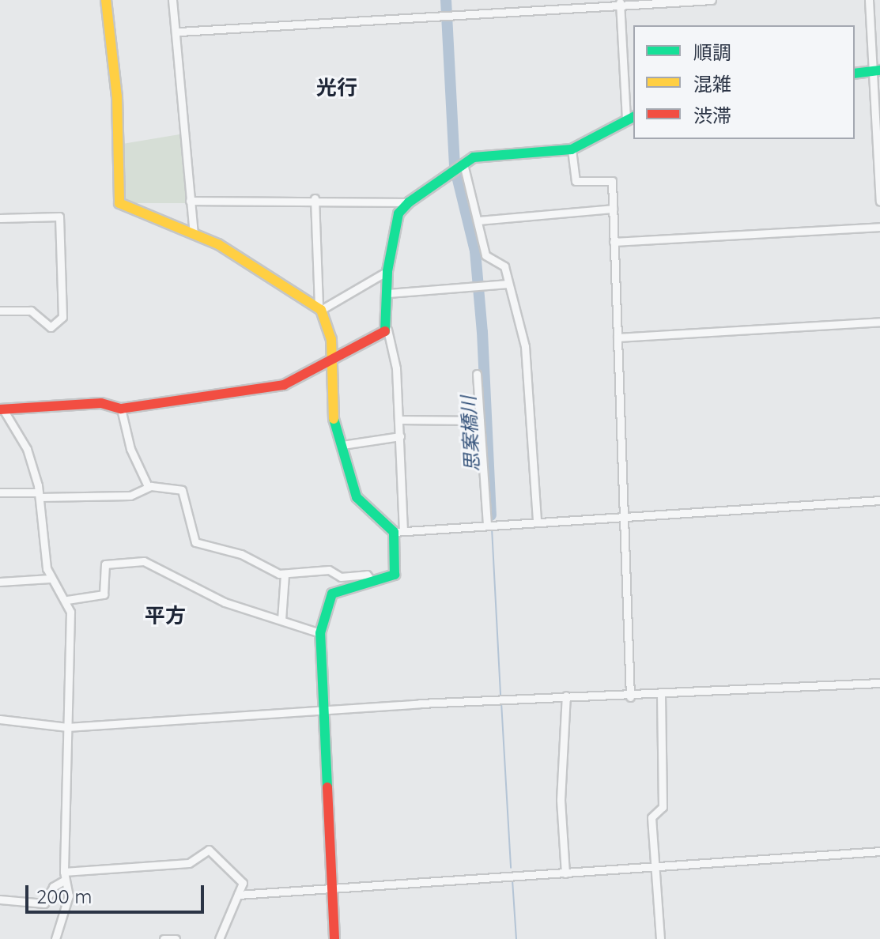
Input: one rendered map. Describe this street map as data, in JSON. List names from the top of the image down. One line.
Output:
{"districts":["光行","平方"],"water":["思案橋川"],"legend":["順調","混雑","渋滞"],"scale_bar":"200 m"}
